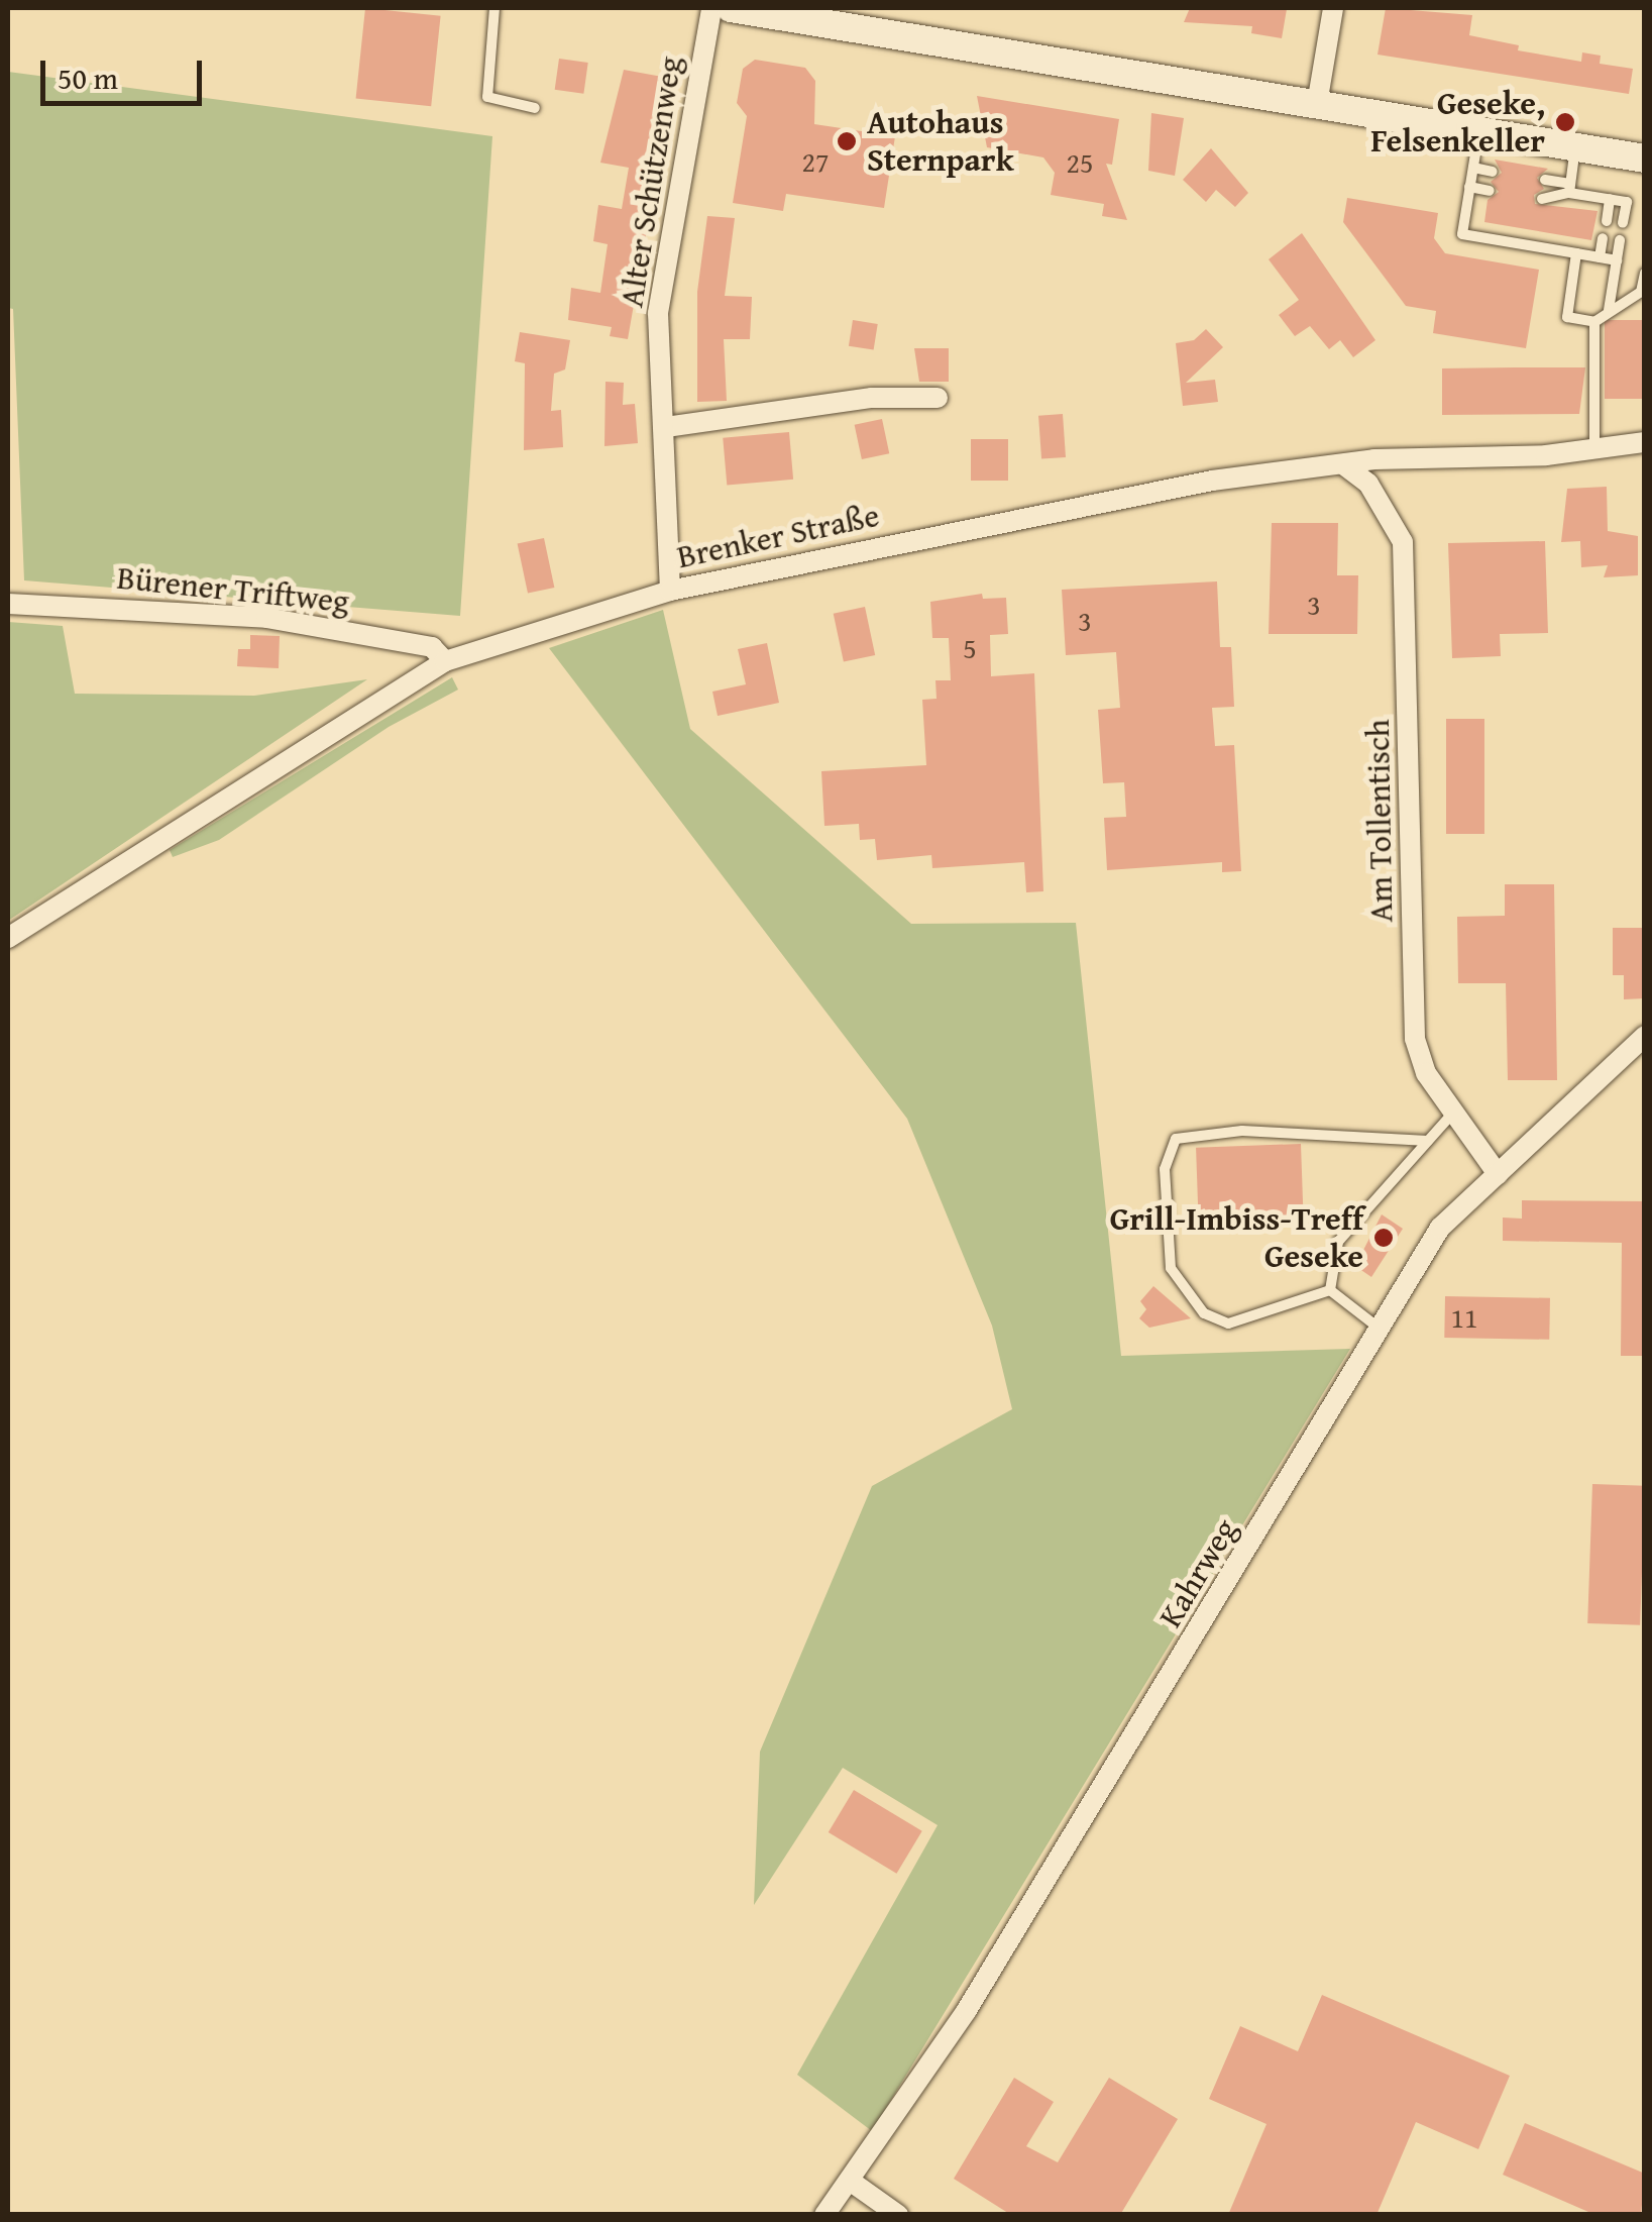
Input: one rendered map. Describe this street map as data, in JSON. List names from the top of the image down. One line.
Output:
{"streets":{"street":["Alter Schützenweg","Brenker Straße","Bürener Triftweg","Am Tollentisch","Kahrweg"]},"crossings":[["Alter Schützenweg","Brenker Straße"],["Brenker Straße","Bürener Triftweg"],["Brenker Straße","Am Tollentisch"],["Am Tollentisch","Kahrweg"]],"places":["Geseke, Felsenkeller","Autohaus Sternpark","Grill-Imbiss-Treff Geseke"],"house_numbers":["27","25","3","3","5","11"],"scale_bar":"50 m"}
